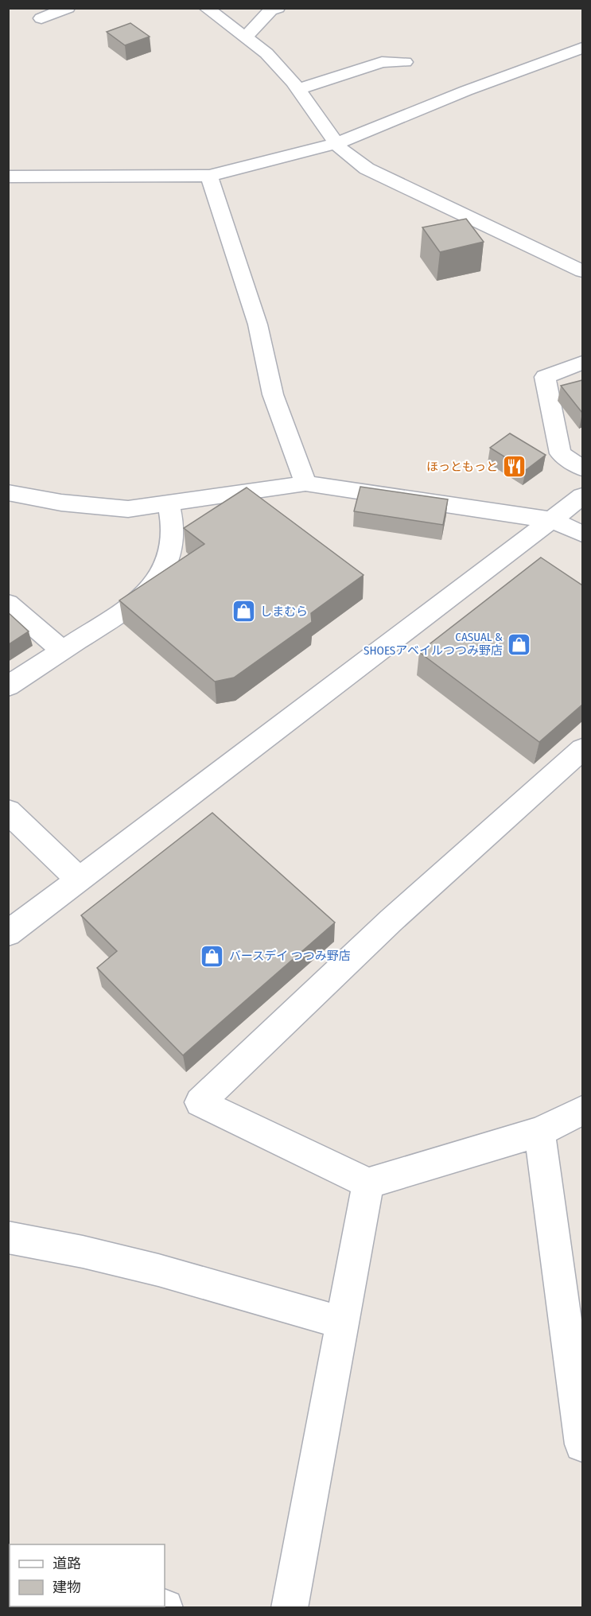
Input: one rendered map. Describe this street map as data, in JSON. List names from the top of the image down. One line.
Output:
{"places":{"restaurant":["ほっともっと"],"shop":["しまむら","CASUAL & SHOESアベイルつつみ野店","バースデイ つつみ野店"]},"legend":["道路","建物"]}
